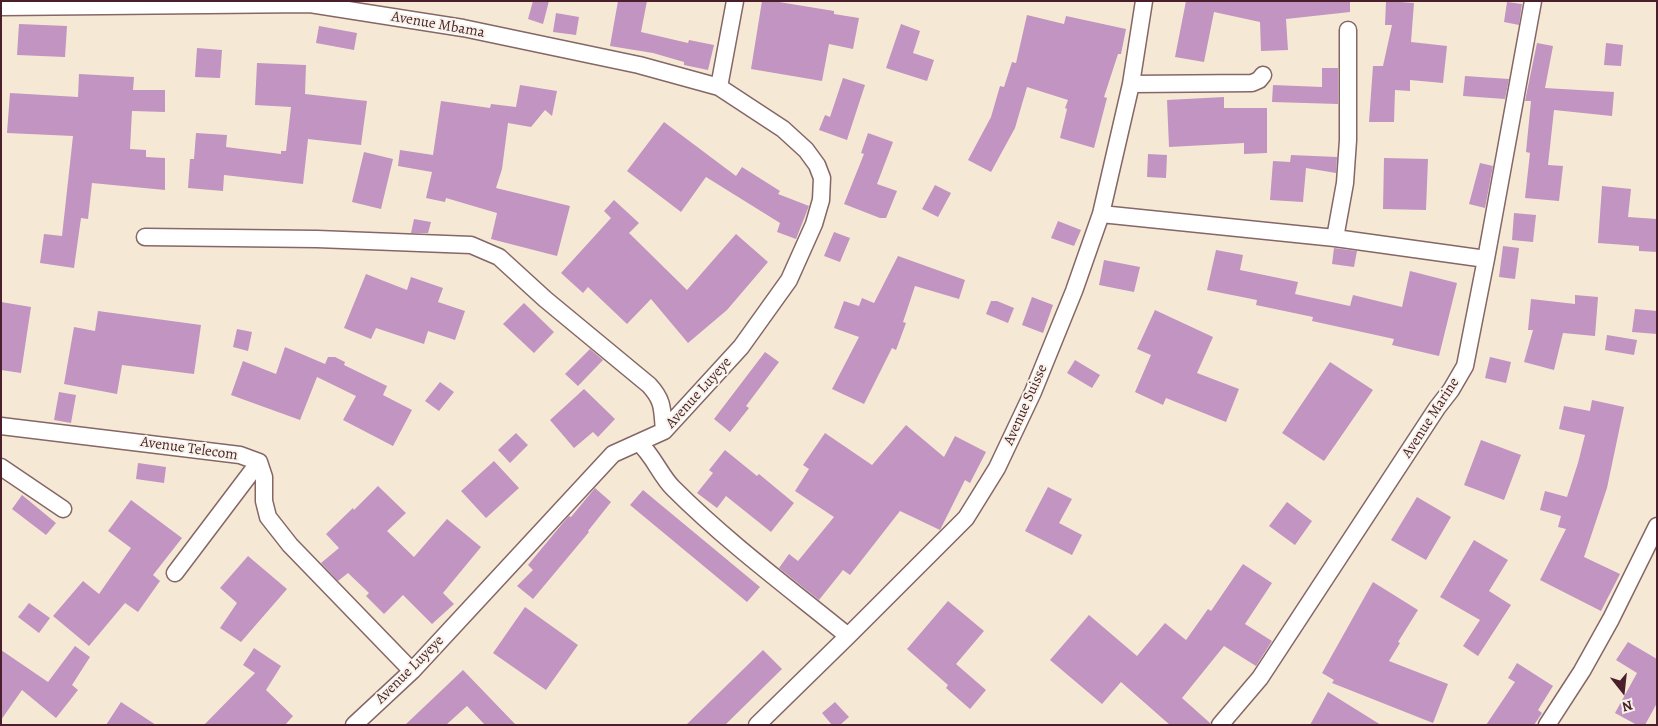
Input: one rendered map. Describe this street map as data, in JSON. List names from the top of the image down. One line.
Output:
{"streets":{"street":["Avenue Mbama","Avenue Luyeye","Avenue Suisse","Avenue Marine","Avenue Telecom"]},"crossings":[["Avenue Mbama","Avenue Luyeye"]],"north":"bottom"}
